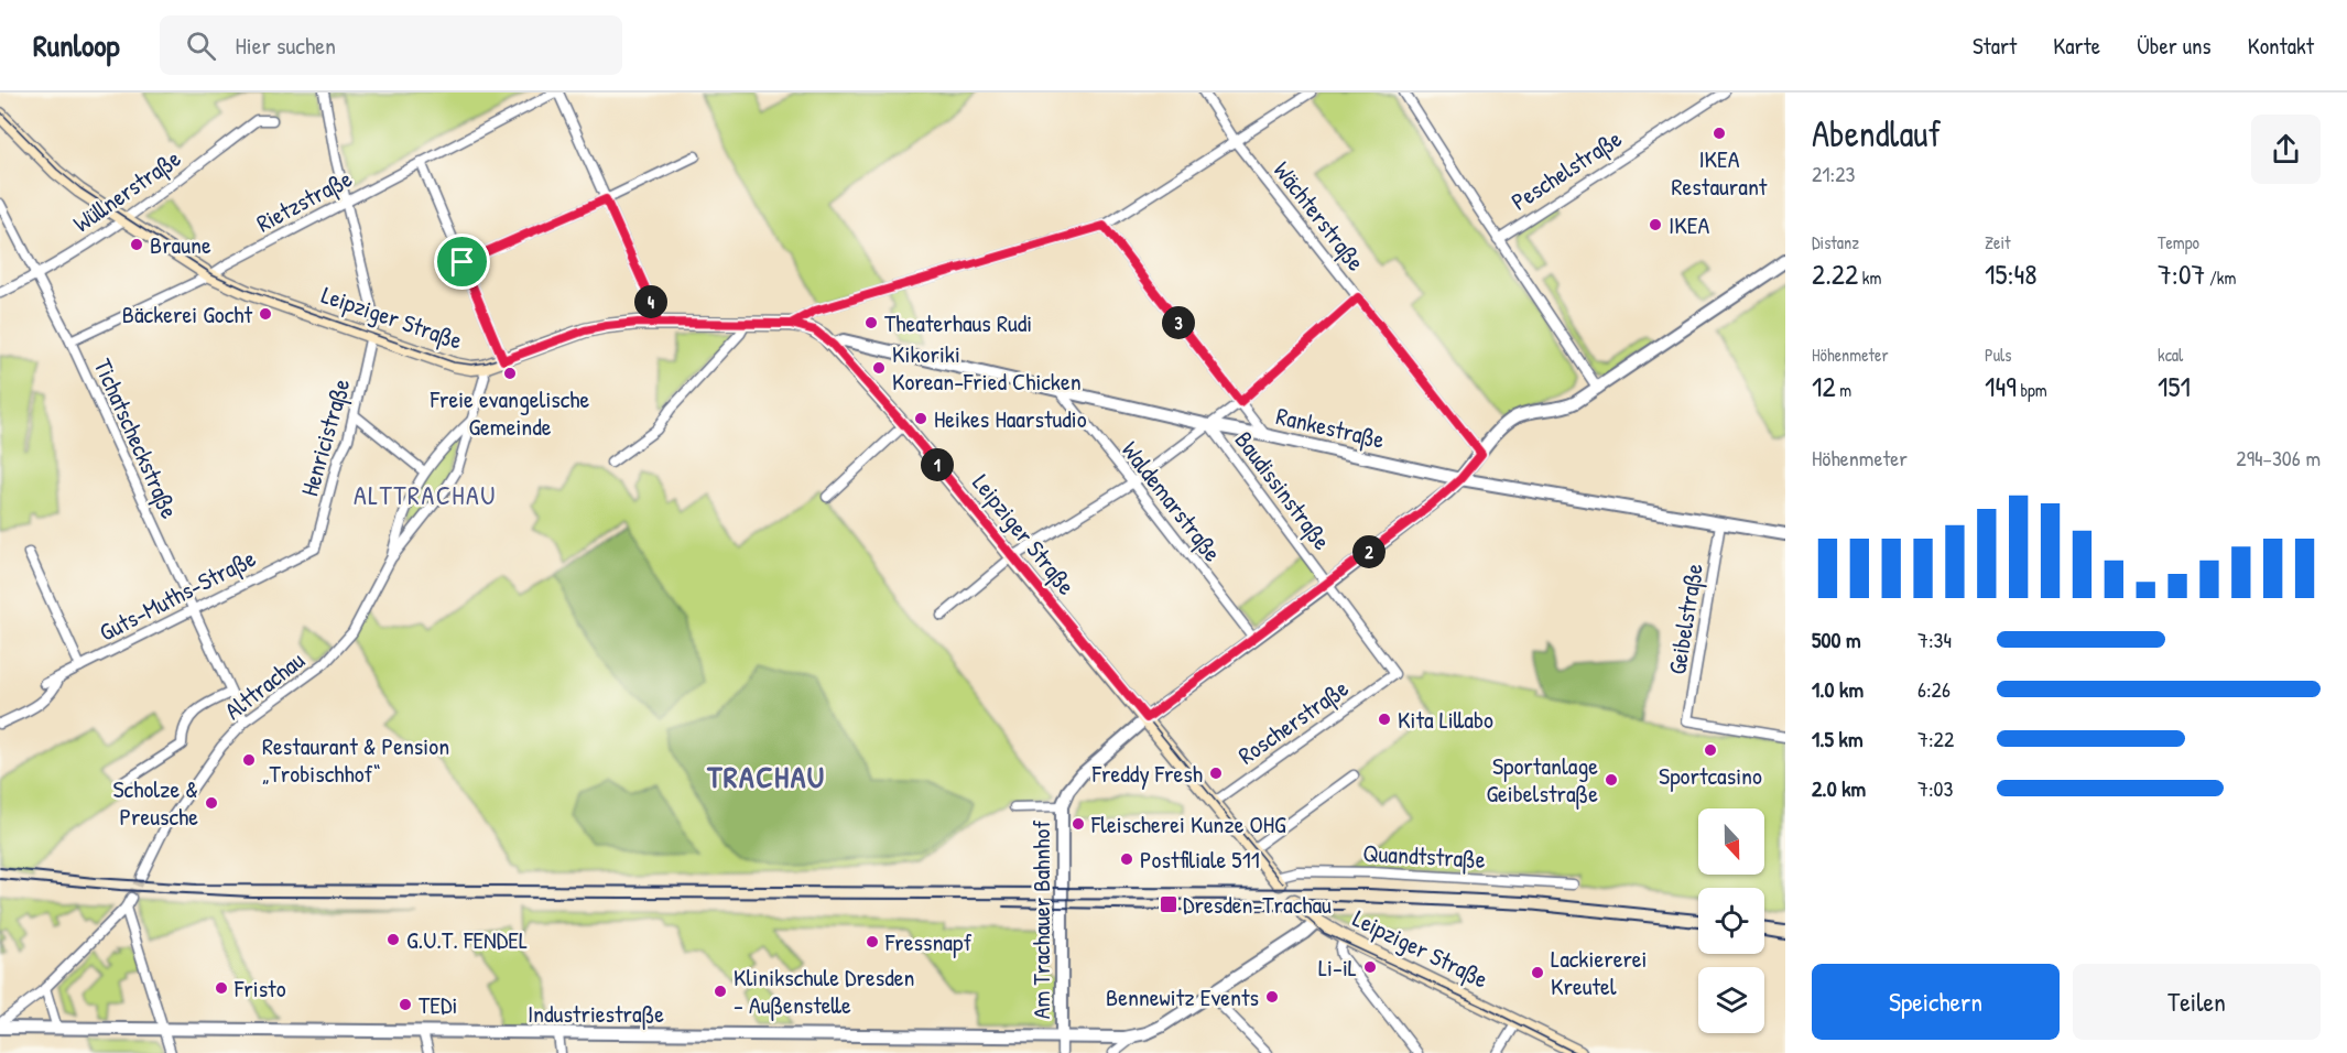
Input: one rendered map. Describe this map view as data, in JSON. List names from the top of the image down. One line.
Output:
{"streets":{"main road":["Leipziger Straße"],"street":["Peschelstraße","Wüllnerstraße","Rietzstraße","Wächterstraße","Rankestraße","Henricistraße","Tichatscheckstraße","Baudissinstraße","Waldemarstraße","Guts-Muths-Straße","Geibelstraße","Alttrachau","Roscherstraße","Quandtstraße","Am Trachauer Bahnhof","Industriestraße"]},"crossings":[["Wüllnerstraße","Leipziger Straße"],["Wüllnerstraße","Tichatscheckstraße"],["Rietzstraße","Leipziger Straße"],["Rietzstraße","Henricistraße"],["Rietzstraße","Tichatscheckstraße"],["Leipziger Straße","Rankestraße"],["Leipziger Straße","Henricistraße"],["Leipziger Straße","Alttrachau"],["Leipziger Straße","Roscherstraße"],["Leipziger Straße","Quandtstraße"],["Leipziger Straße","Am Trachauer Bahnhof"],["Leipziger Straße","Industriestraße"],["Rankestraße","Baudissinstraße"],["Rankestraße","Waldemarstraße"],["Rankestraße","Geibelstraße"],["Henricistraße","Guts-Muths-Straße"],["Tichatscheckstraße","Guts-Muths-Straße"],["Tichatscheckstraße","Alttrachau"],["Baudissinstraße","Roscherstraße"],["Am Trachauer Bahnhof","Industriestraße"]],"districts":["ALTTRACHAU","TRACHAU"],"places":{"other":["IKEA Restaurant","IKEA","Braune","Bäckerei Gocht","Theaterhaus Rudi","Kikoriki Korean-Fried Chicken","Freie evangelische Gemeinde","Heikes Haarstudio","Kita Lillabo","Sportcasino","Restaurant & Pension „Trobischhof“","Freddy Fresh","Sportanlage Geibelstraße","Scholze & Preusche","Fleischerei Kunze OHG","Postfiliale 511","G.U.T. FENDEL","Fressnapf","Li-iL","Lackiererei Kreutel","Fristo","Klinikschule Dresden - Außenstelle","Bennewitz Events","TEDi"],"transit":["Dresden-Trachau"]},"north":"bottom","page":{"header":"Runloop","search":"Hier suchen","nav":["Start","Karte","Über uns","Kontakt"],"heading":["Abendlauf","21:23"],"stats":[["Distanz","2.22 km"],["Zeit","15:48"],["Tempo","7:07 /km"],["Höhenmeter","12 m"],["Puls","149 bpm"],["kcal","151"]],"pins":["4","3","1","2"],"chart":["Höhenmeter","294–306 m"],"list":[{"name":"500 m","note":"7:34"},{"name":"1.0 km","note":"6:26"},{"name":"1.5 km","note":"7:22"},{"name":"2.0 km","note":"7:03"}],"buttons":["Speichern","Teilen"]}}
